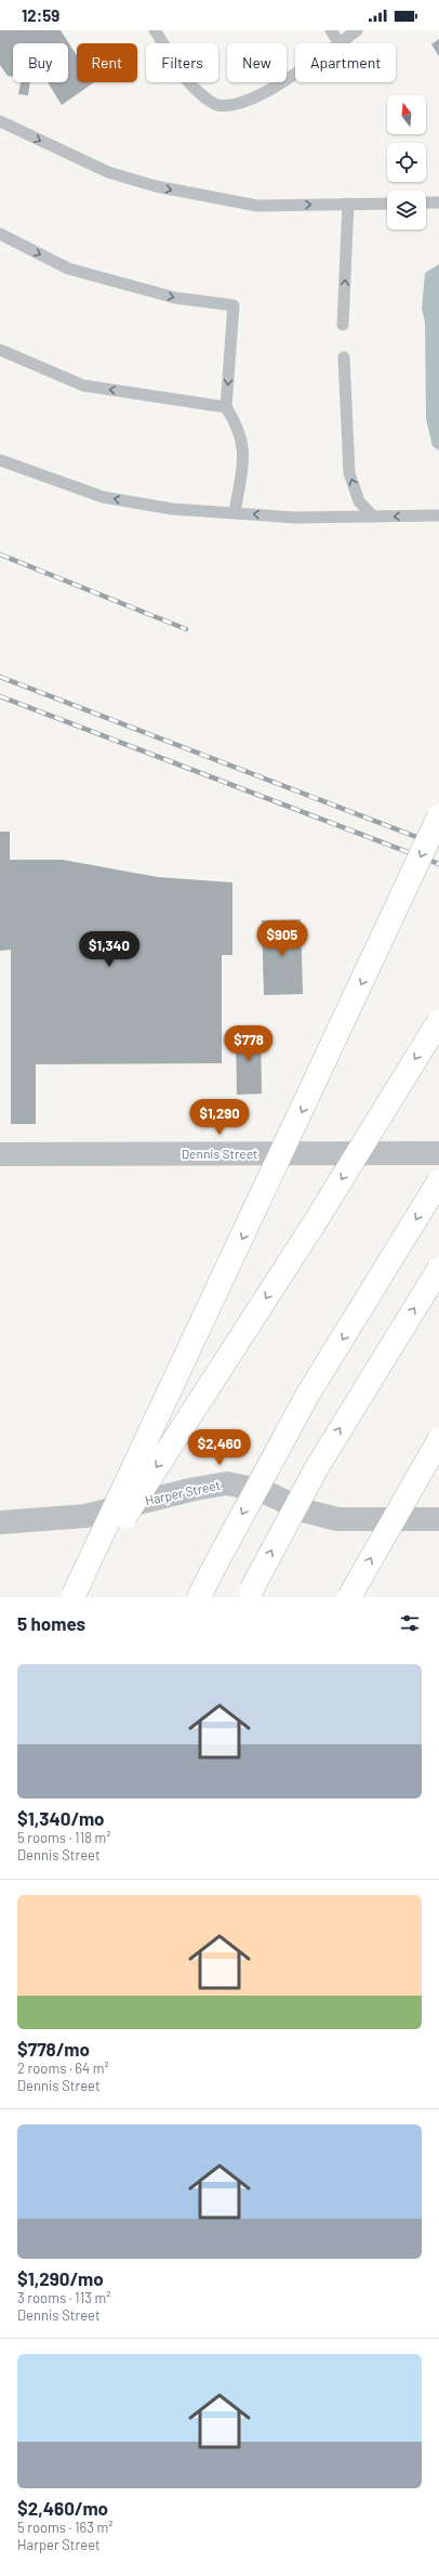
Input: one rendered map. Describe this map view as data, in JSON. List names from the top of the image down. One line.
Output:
{"streets":{"street":["Dennis Street","Harper Street"]},"north":"top","page":{"status":"12:59","chip":["Buy","Rent","Filters","New","Apartment"],"price":["$905","$1,340","$778","$1,290","$2,460"],"heading":"5 homes","list":[{"name":"$1,340/mo","note":"5 rooms · 118 m² · Dennis Street"},{"name":"$778/mo","note":"2 rooms · 64 m² · Dennis Street"},{"name":"$1,290/mo","note":"3 rooms · 113 m² · Dennis Street"},{"name":"$2,460/mo","note":"5 rooms · 163 m² · Harper Street"}]}}
